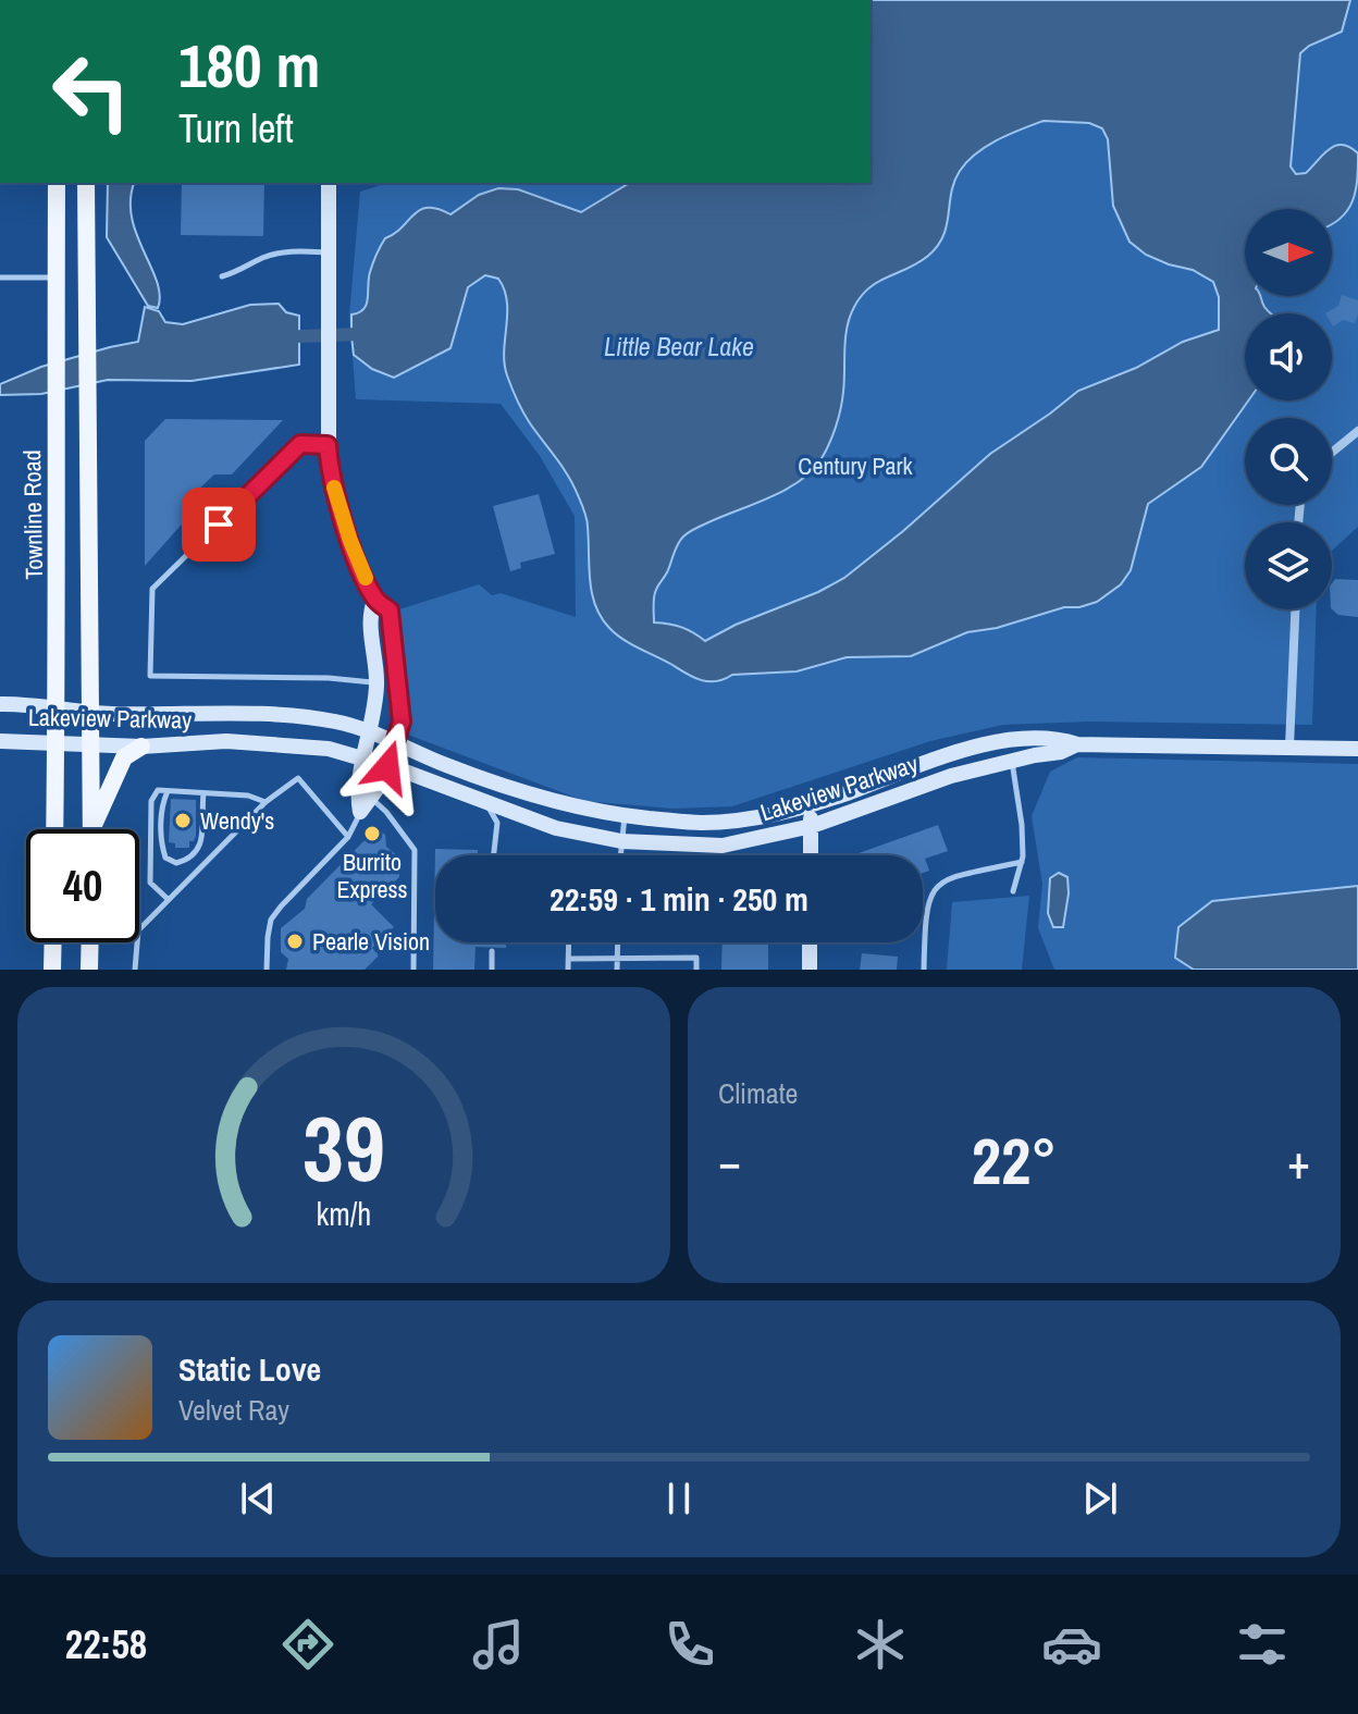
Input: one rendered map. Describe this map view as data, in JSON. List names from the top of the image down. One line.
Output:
{"streets":{"main road":["Townline Road"],"street":["Lakeview Parkway"]},"crossings":[["Townline Road","Lakeview Parkway"]],"water":["Little Bear Lake"],"parks":["Century Park"],"places":["Wendy's","Burrito Express","Pearle Vision"],"north":"right","page":{"turn":["180 m","Turn left"],"limit":"40","trip":"22:59 · 1 min · 250 m","tile":"Climate","heat":["−","22°","+"],"song":["Static Love","Velvet Ray"],"tabs":"22:58","gauge":["39","km/h"]}}
